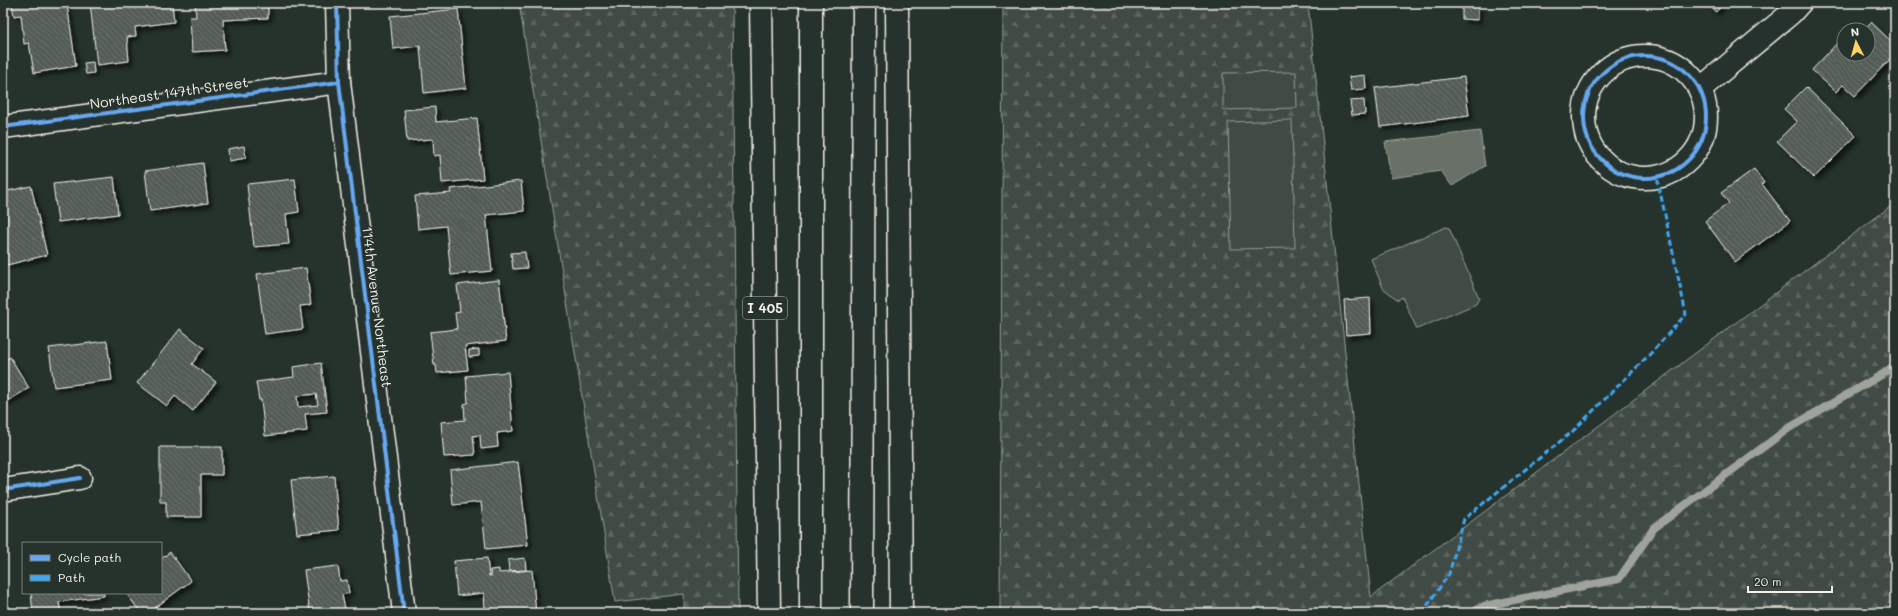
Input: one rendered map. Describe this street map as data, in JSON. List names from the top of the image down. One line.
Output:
{"streets":{"main road":["Northeast 147th Street","114th Avenue Northeast","I 405"]},"crossings":[["Northeast 147th Street","114th Avenue Northeast"]],"legend":["Cycle path","Path"],"scale_bar":"20 m","north":"top"}
